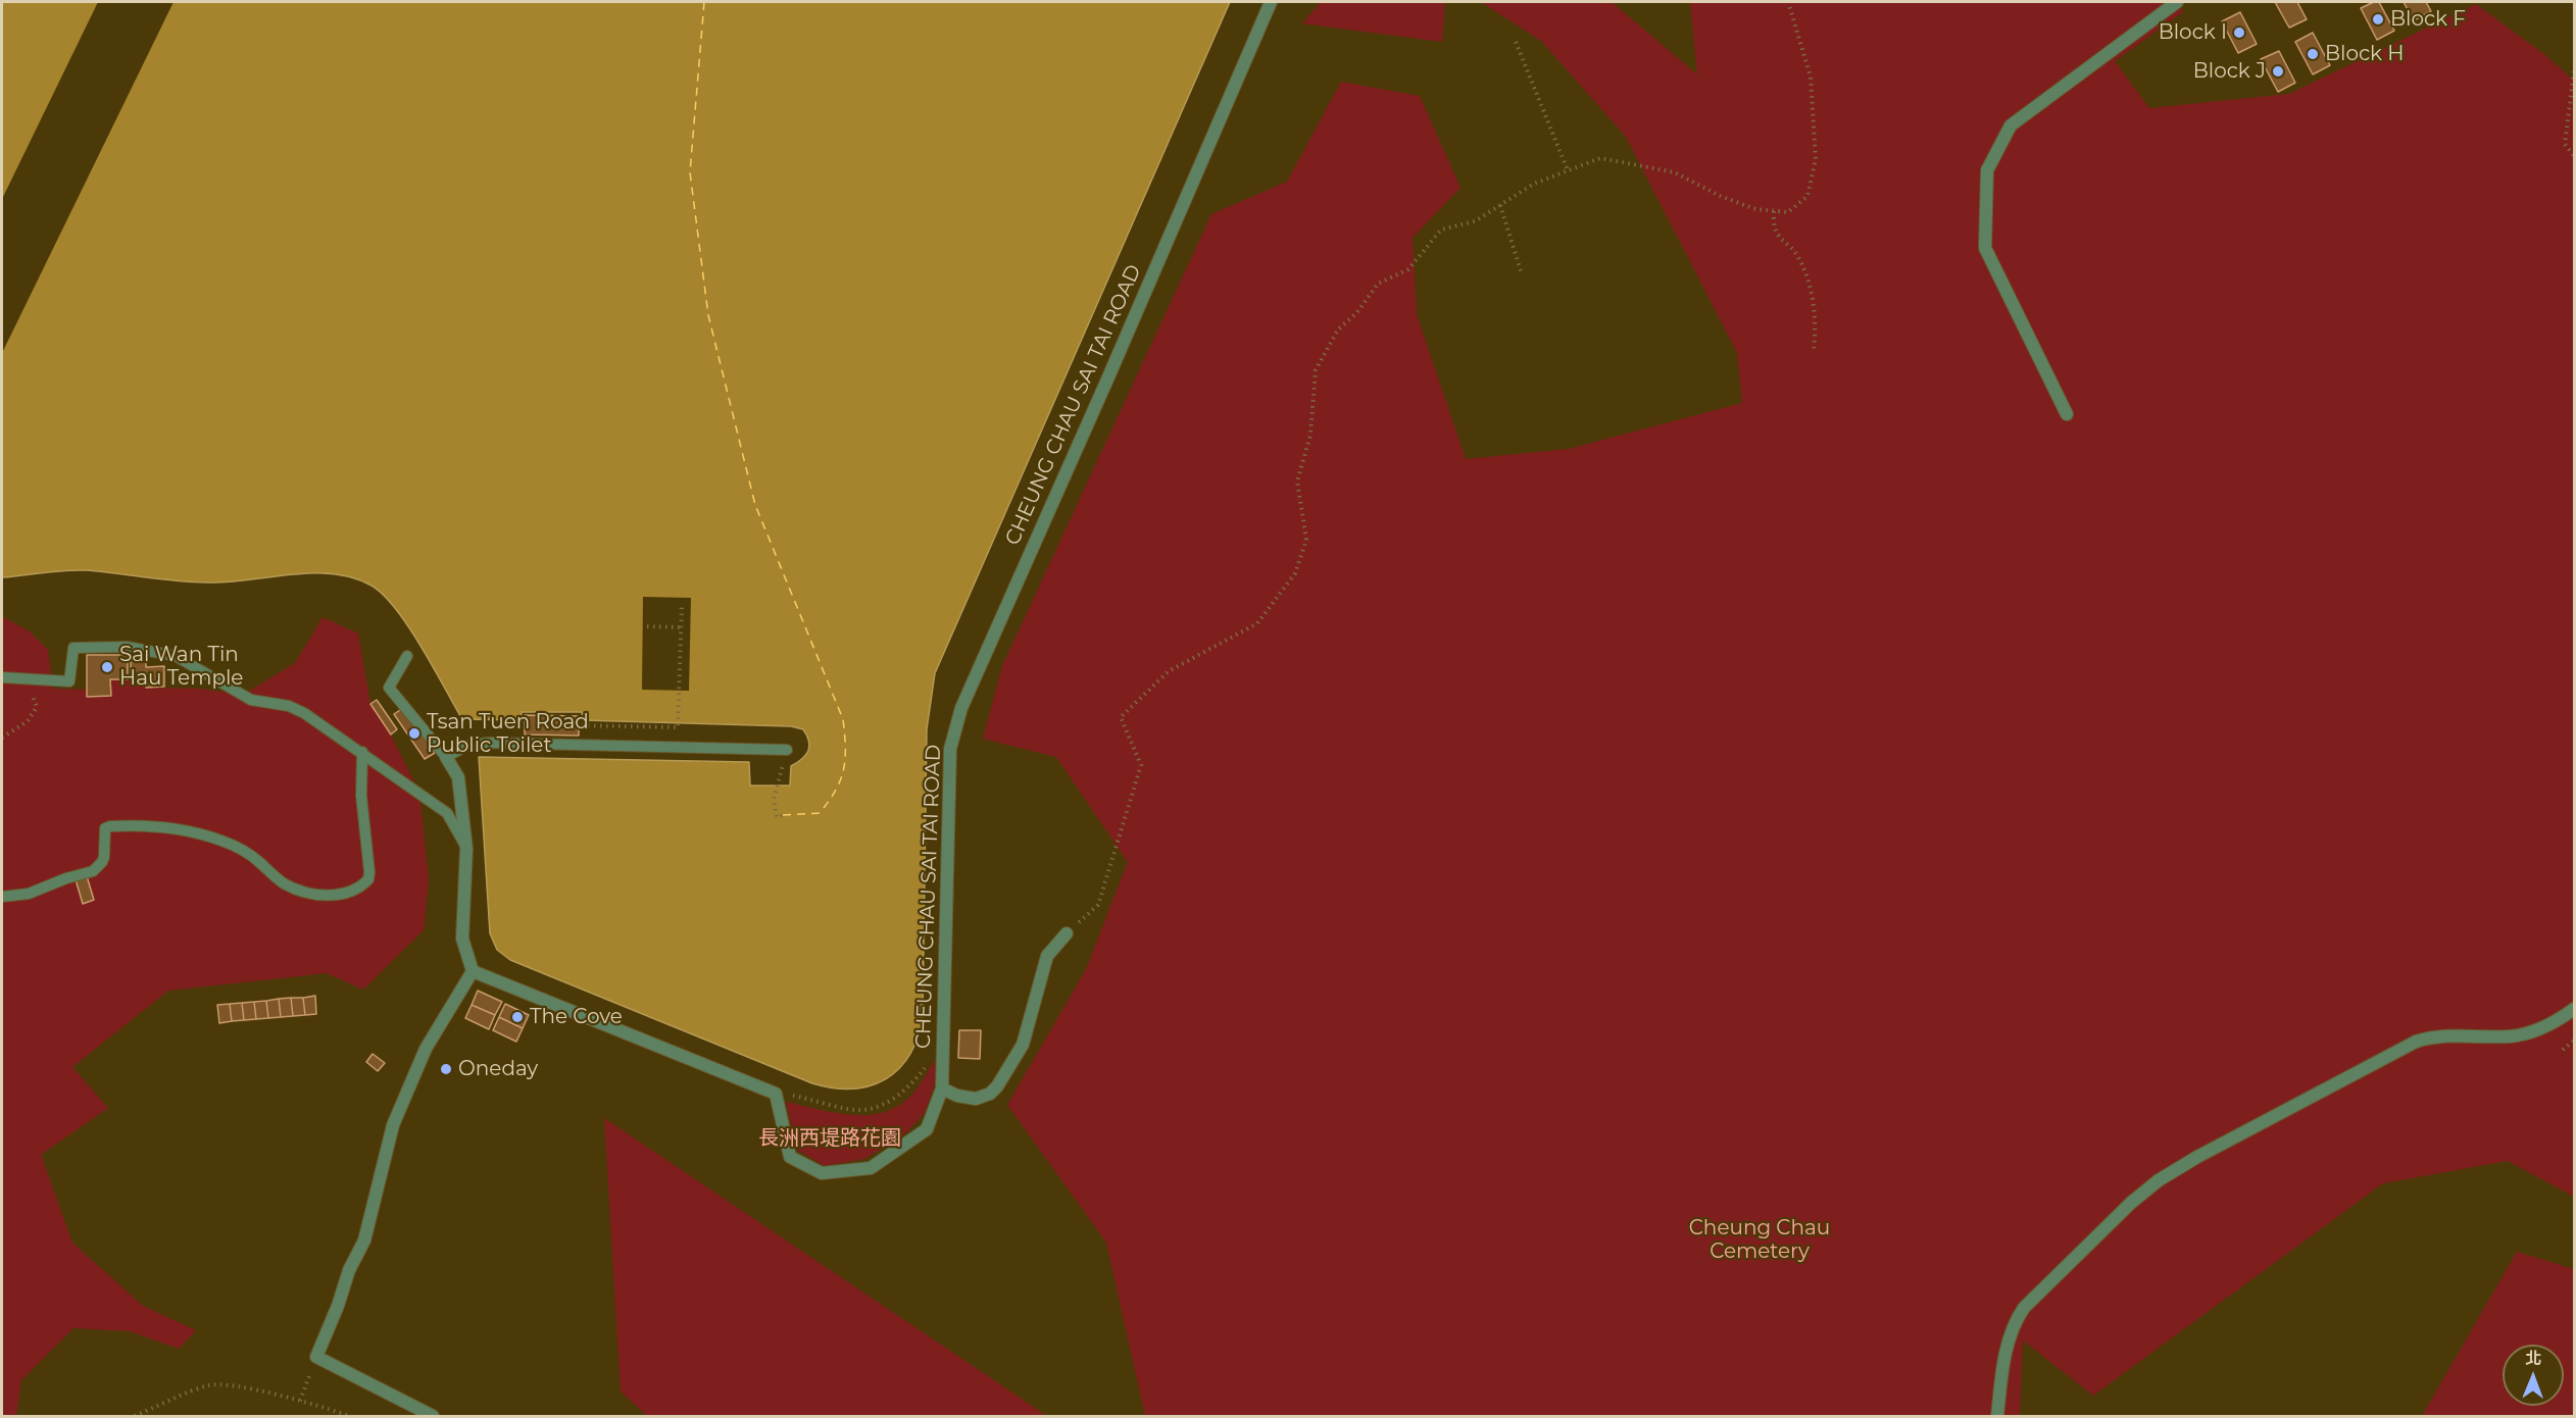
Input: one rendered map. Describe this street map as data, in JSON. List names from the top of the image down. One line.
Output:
{"streets":{"street":["CHEUNG CHAU SAI TAI ROAD"]},"parks":["長洲西堤路花園","Cheung Chau Cemetery"],"places":["Block F","Block I","Block H","Block J","Sai Wan Tin Hau Temple","Tsan Tuen Road Public Toilet","The Cove","Oneday"],"north":"top"}
